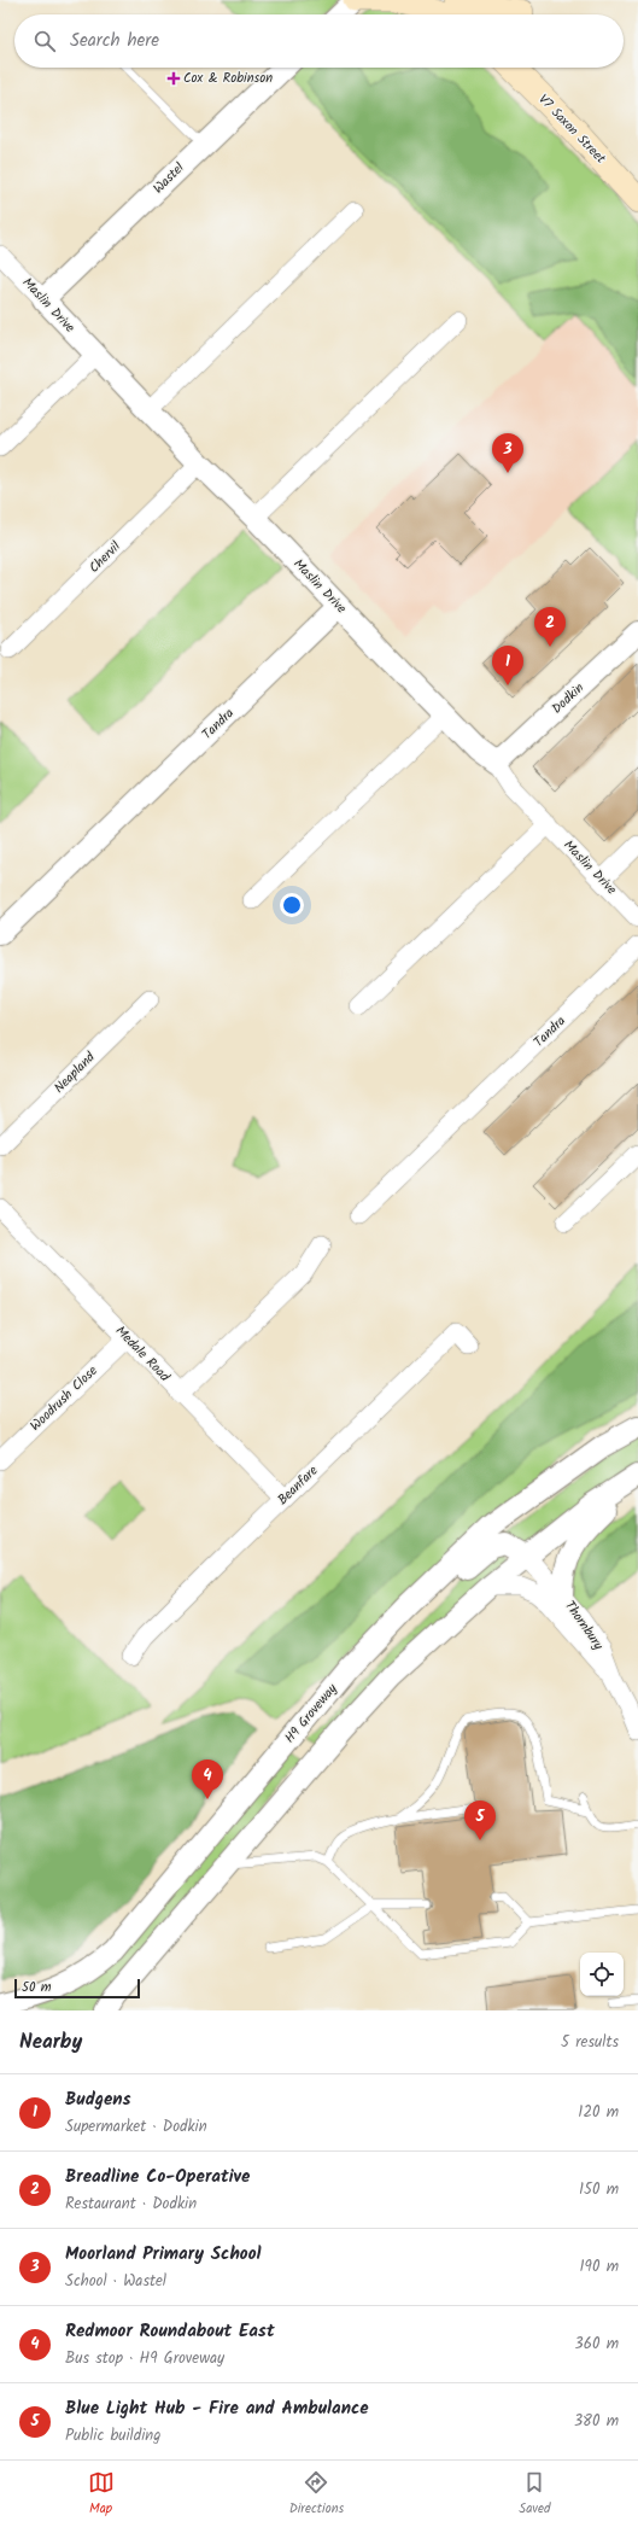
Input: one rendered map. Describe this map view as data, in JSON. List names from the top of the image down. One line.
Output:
{"streets":{"main road":["V7 Saxon Street"],"street":["Wastel","Maslin Drive","Chervil","Dodkin","Tandra","Neapland","Medale Road","Woodrush Close","Beanfare","Thornbury","H9 Groveway"]},"crossings":[["Wastel","Maslin Drive"],["Maslin Drive","Chervil"],["Maslin Drive","Dodkin"],["Maslin Drive","Tandra"],["Medale Road","Woodrush Close"],["Medale Road","Beanfare"]],"places":{"health":["Cox & Robinson"]},"scale_bar":"50 m","page":{"search":"Search here","pins":["3","2","1","4","5"],"scale":"50 m","heading":["Nearby","5 results"],"list":[{"mark":"1","name":"Budgens","note":"Supermarket · Dodkin","value":"120 m"},{"mark":"2","name":"Breadline Co-Operative","note":"Restaurant · Dodkin","value":"150 m"},{"mark":"3","name":"Moorland Primary School","note":"School · Wastel","value":"190 m"},{"mark":"4","name":"Redmoor Roundabout East","note":"Bus stop · H9 Groveway","value":"360 m"},{"mark":"5","name":"Blue Light Hub - Fire and Ambulance","note":"Public building","value":"380 m"}],"nav":["Map","Directions","Saved"]}}
